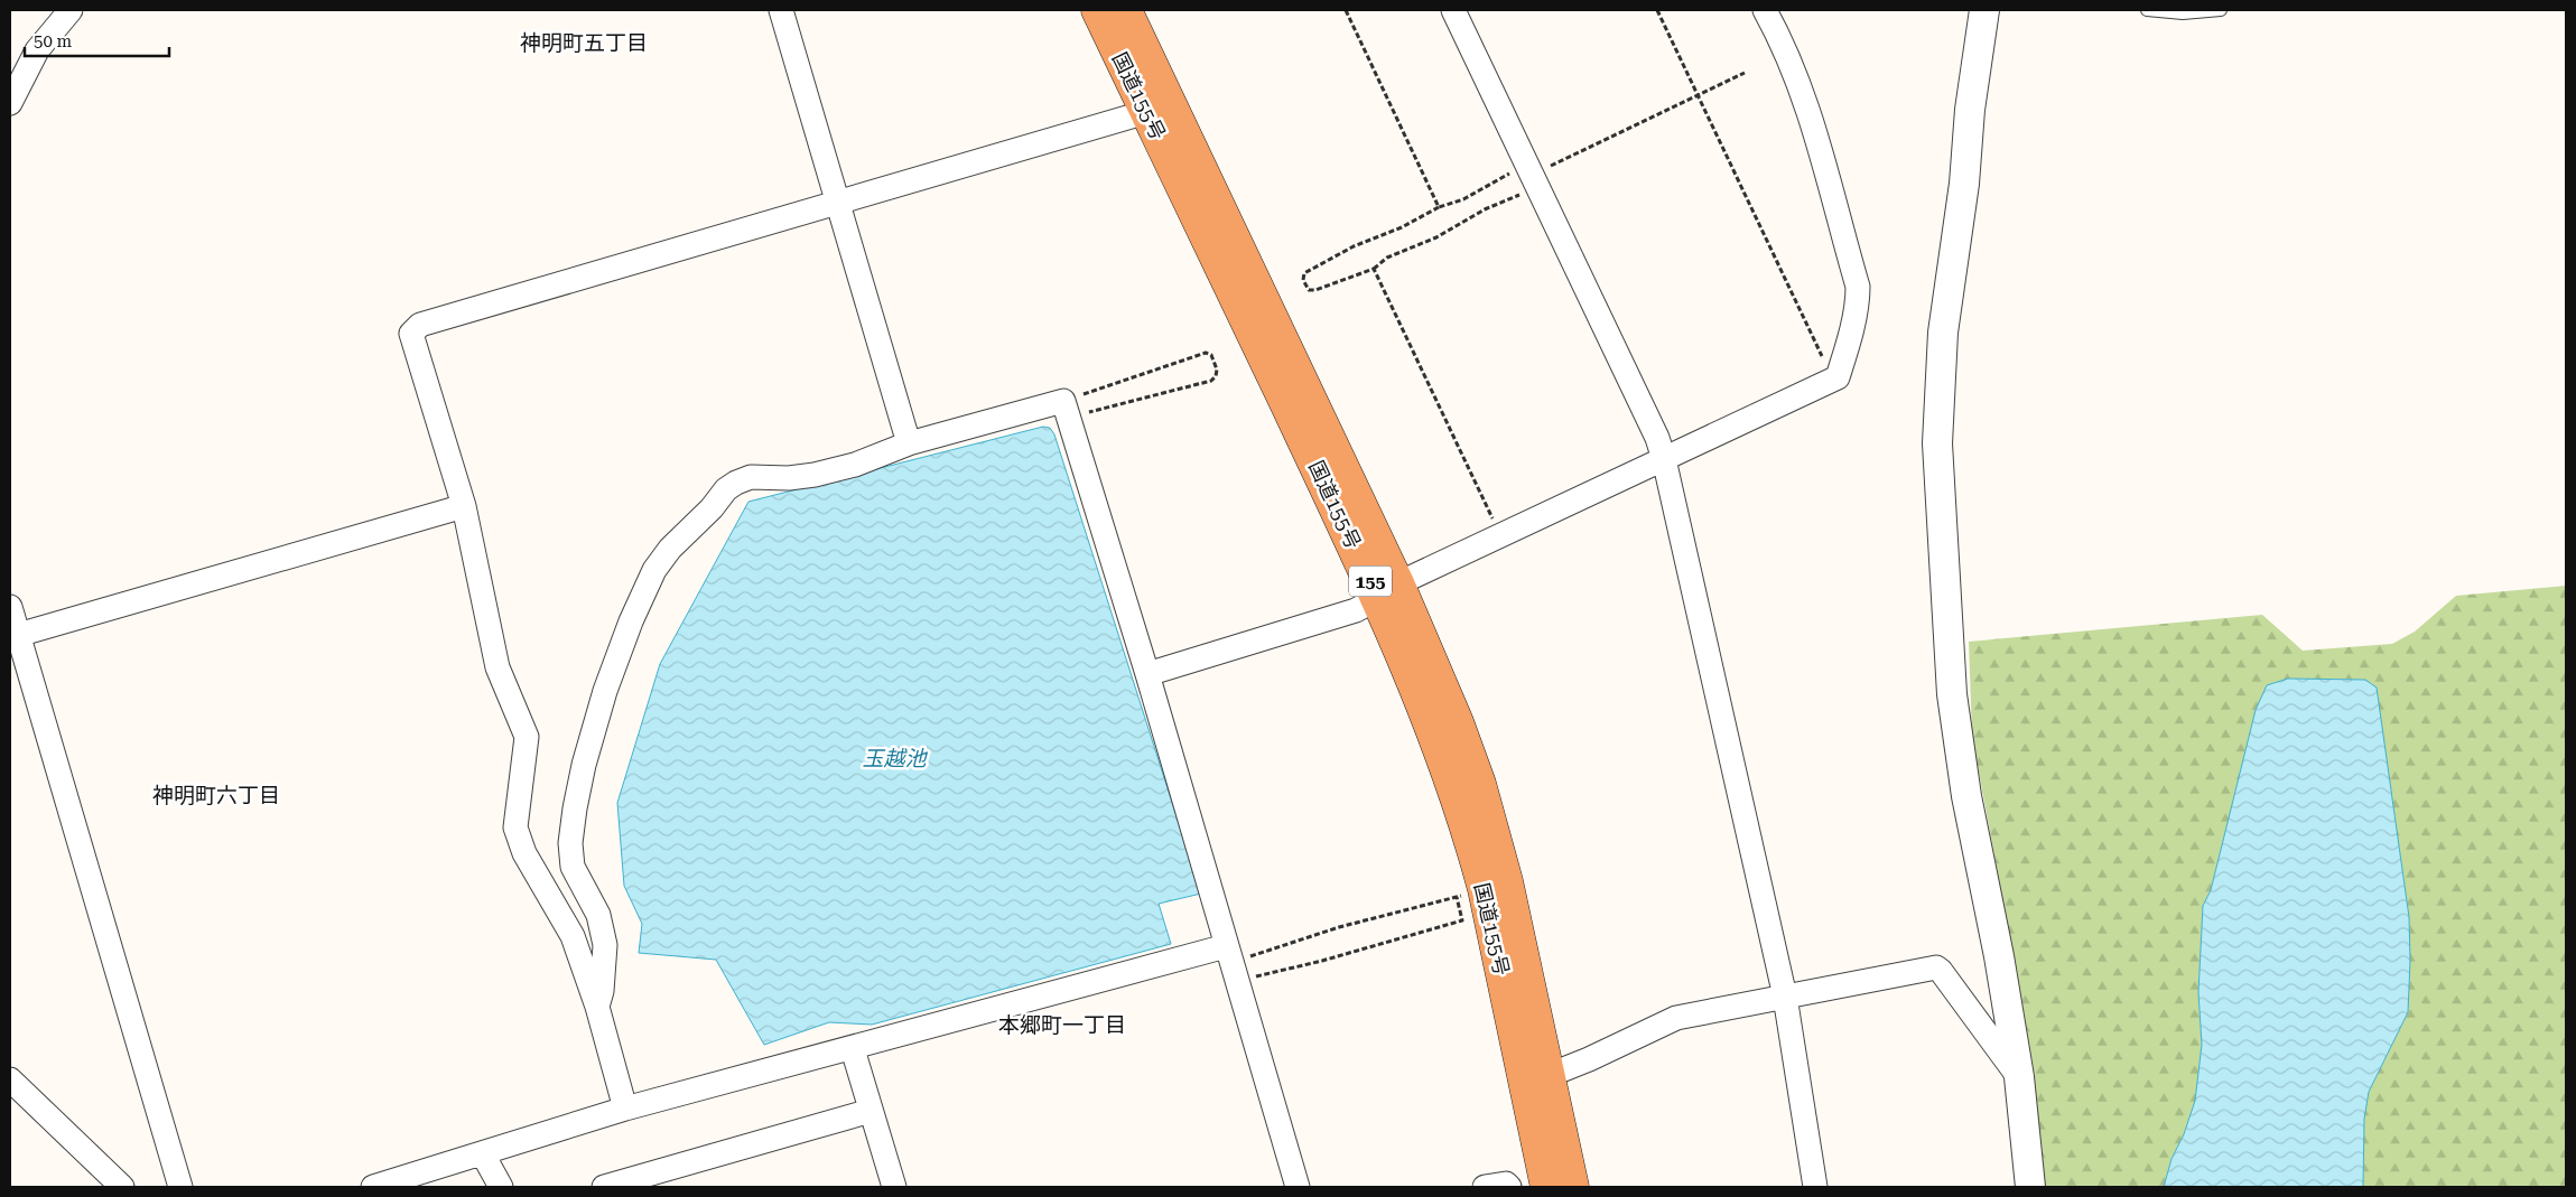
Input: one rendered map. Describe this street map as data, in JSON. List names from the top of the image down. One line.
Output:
{"streets":{"highway":["国道155号","155"]},"districts":["神明町五丁目","神明町六丁目","本郷町一丁目"],"water":["玉越池"],"scale_bar":"50 m"}
